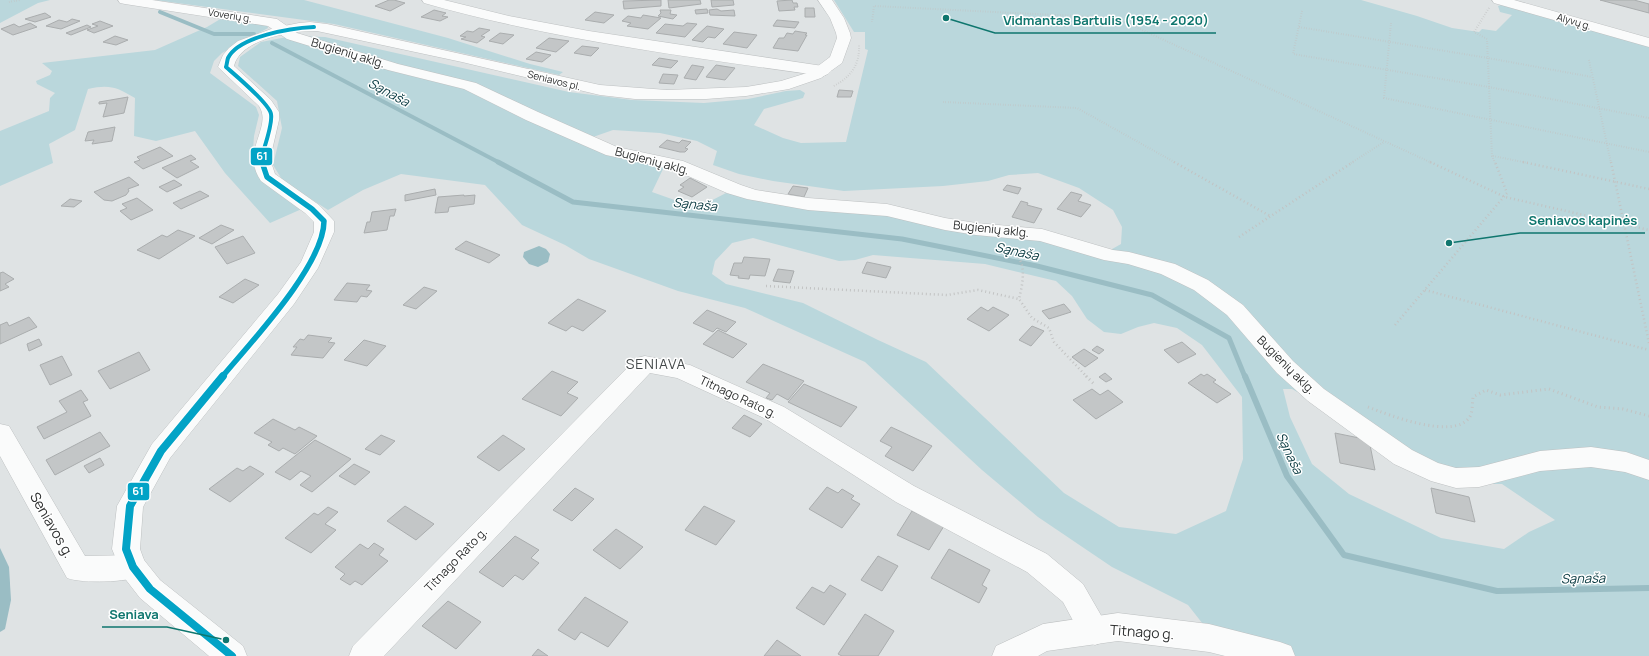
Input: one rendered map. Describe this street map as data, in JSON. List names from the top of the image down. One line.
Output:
{"streets":{"street":["Voverių g.","Alyvų g.","Bugienių aklg.","Seniavos pl.","Titnago Rato g.","Seniavos g.","Titnago g."]},"crossings":[["Voverių g.","Bugienių aklg."],["Voverių g.","Seniavos pl."],["Bugienių aklg.","Seniavos pl."],["Titnago Rato g.","Titnago g."]],"districts":["SENIAVA"],"water":["Sąnaša"],"places":["Vidmantas Bartulis (1954 - 2020)","Seniavos kapinės","Seniava"],"lines":["transit line 61"]}
